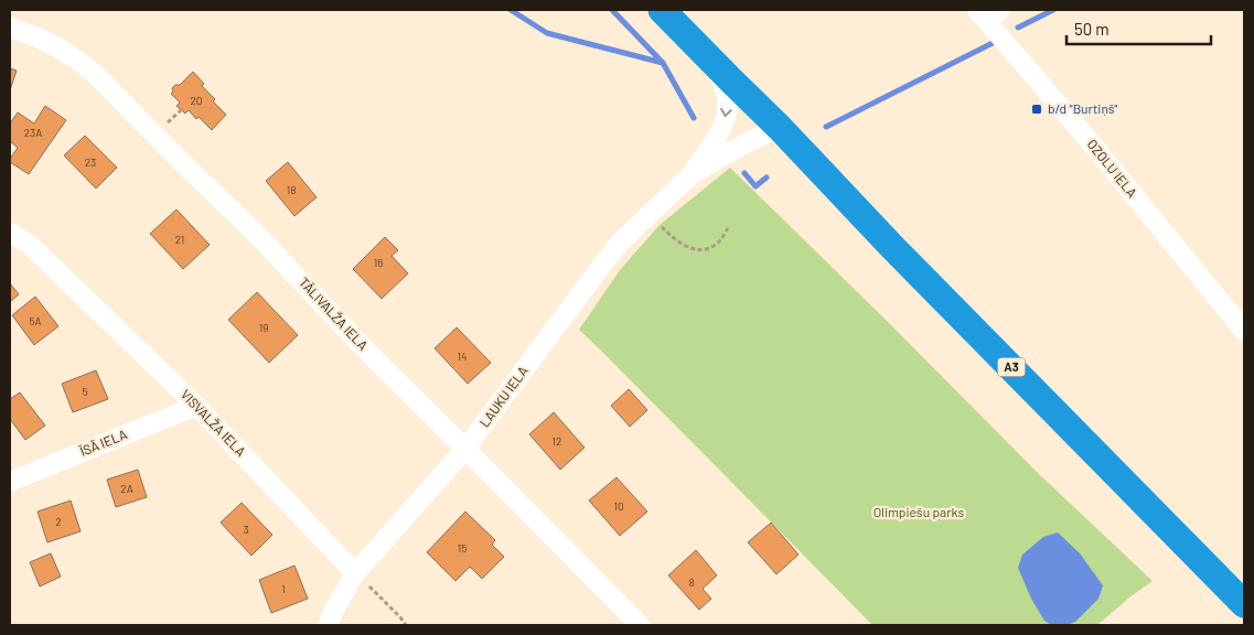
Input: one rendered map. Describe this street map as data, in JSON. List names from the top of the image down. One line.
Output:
{"streets":{"highway":["A3"],"street":["OZOLU IELA","TĀLIVALŽA IELA","LAUKU IELA","VISVALŽA IELA","ĪSĀ IELA"]},"crossings":[["TĀLIVALŽA IELA","LAUKU IELA"],["LAUKU IELA","VISVALŽA IELA"],["VISVALŽA IELA","ĪSĀ IELA"]],"parks":["Olimpiešu parks"],"places":{"transit":["b/d \"Burtiņš\""]},"house_numbers":["20","23A","23","18","21","16","5A","19","14","5","12","2A","10","2","3","15","8","1"],"scale_bar":"50 m"}
